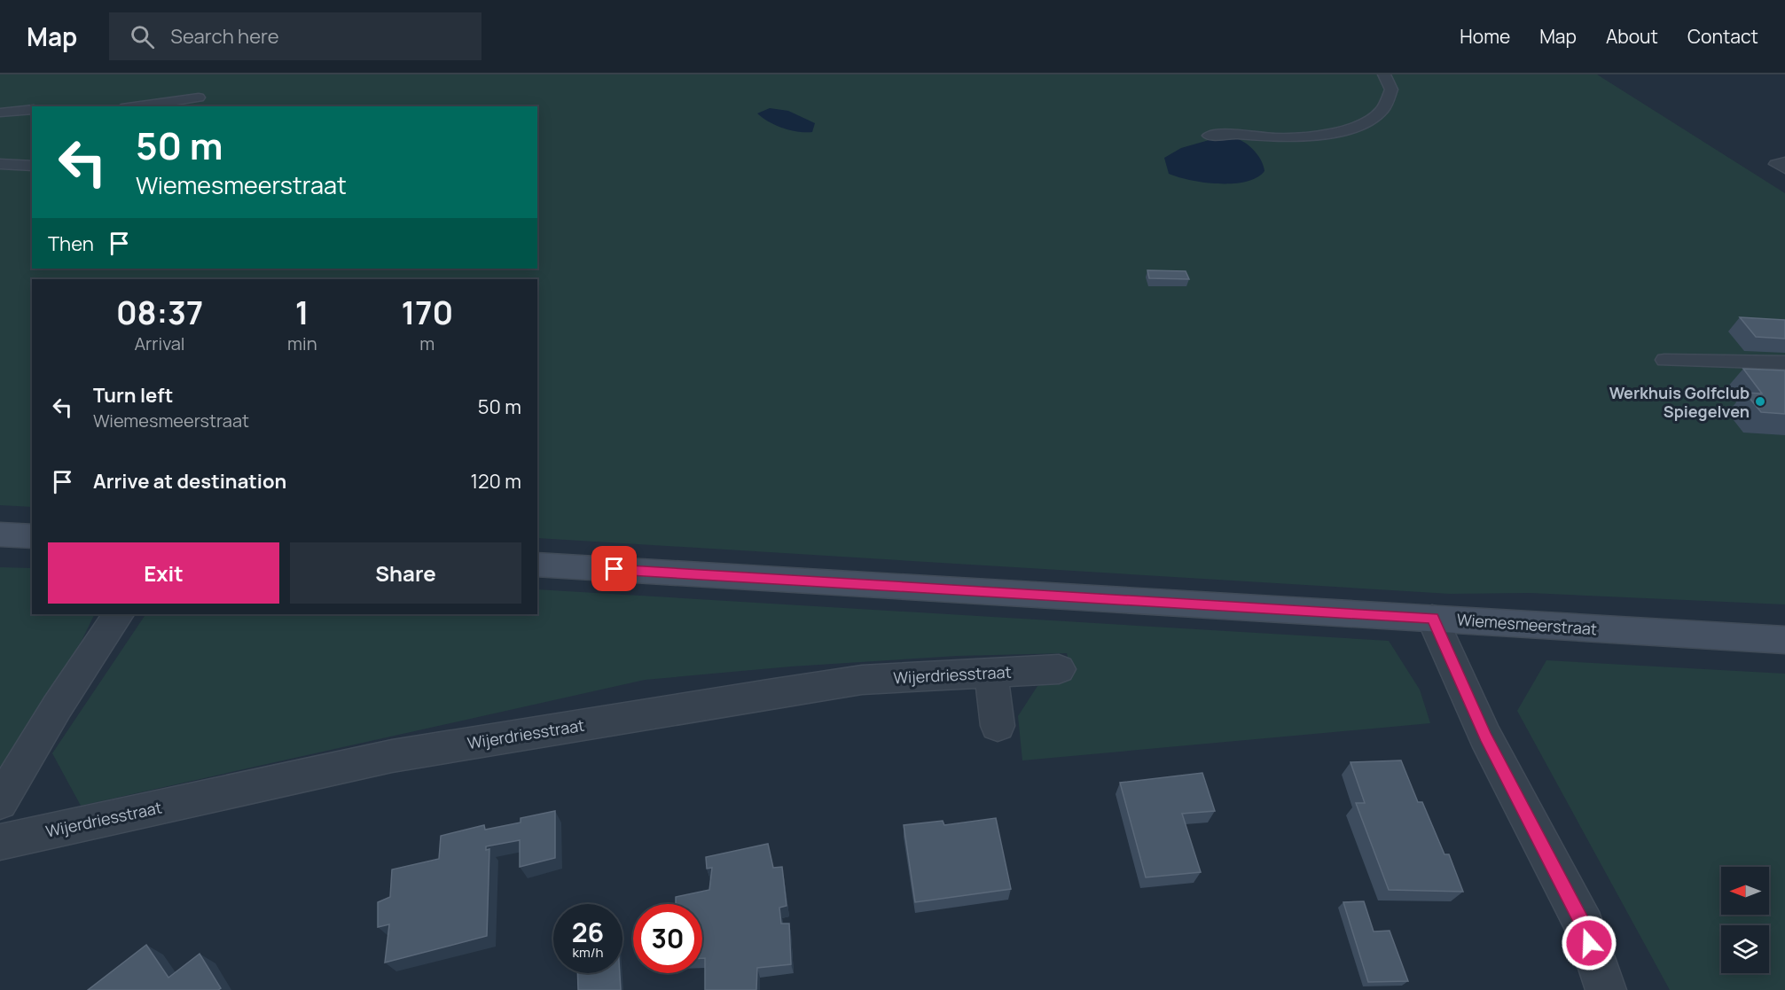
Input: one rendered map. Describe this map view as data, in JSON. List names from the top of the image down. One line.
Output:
{"streets":{"main road":["Wiemesmeerstraat"],"street":["Wijerdriesstraat"]},"places":["Werkhuis Golfclub Spiegelven"],"north":"left","page":{"header":"Map","search":"Search here","nav":["Home","Map","About","Contact"],"turn":["50 m","Wiemesmeerstraat"],"then":"Then","eta":["08:37","Arrival","1","min","170","m"],"list":[{"name":"Turn left","note":"Wiemesmeerstraat","value":"50 m"},{"name":"Arrive at destination","value":"120 m"}],"buttons":["Exit","Share"],"speed":"26 km/h","limit":"30"}}
